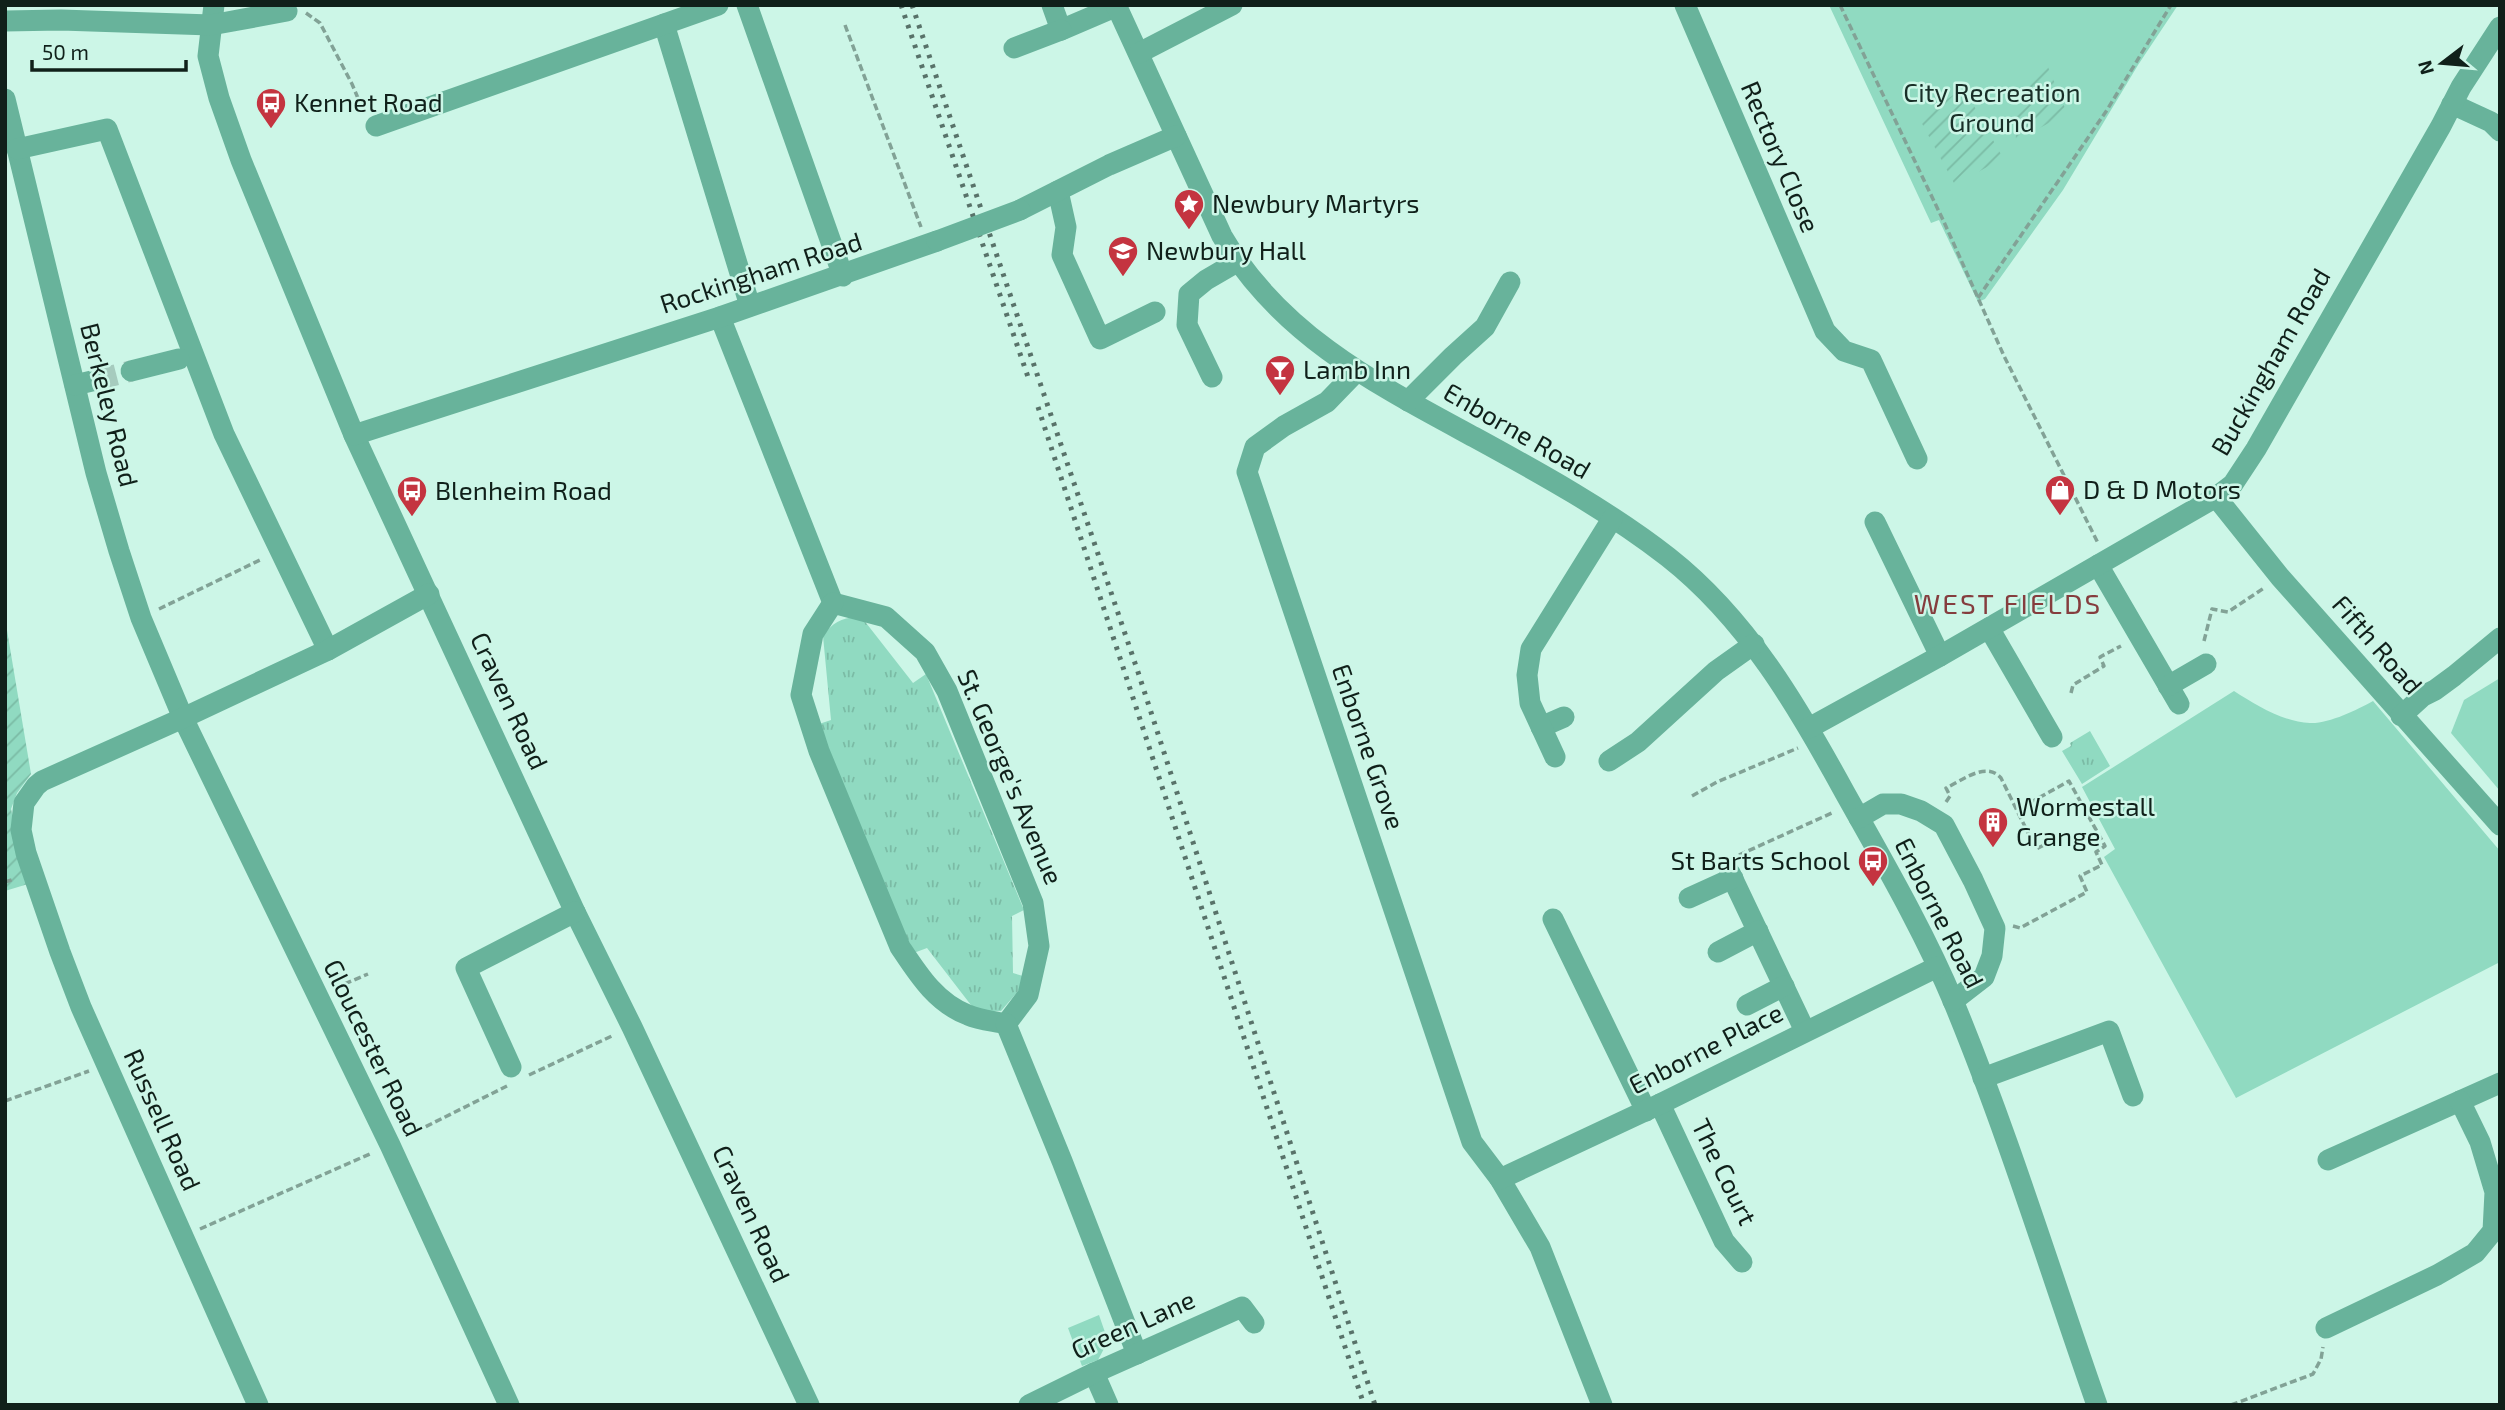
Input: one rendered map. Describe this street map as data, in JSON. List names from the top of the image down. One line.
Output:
{"streets":{"street":["Rectory Close","Rockingham Road","Buckingham Road","Berkeley Road","Enborne Road","Fifth Road","Craven Road","Enborne Grove","St. George's Avenue","Gloucester Road","Enborne Place","Russell Road","The Court","Green Lane"]},"crossings":[["Rockingham Road","Enborne Road"],["Rockingham Road","Craven Road"],["Buckingham Road","Enborne Road"],["Buckingham Road","Fifth Road"],["Berkeley Road","Gloucester Road"],["Berkeley Road","Russell Road"],["Enborne Road","Enborne Grove"],["Enborne Road","Enborne Place"],["Enborne Grove","Enborne Place"],["Gloucester Road","Russell Road"],["Enborne Place","The Court"]],"districts":["WEST FIELDS"],"parks":["City Recreation Ground"],"places":{"bus stop":["Kennet Road","Blenheim Road","St Barts School"],"place":["Newbury Martyrs"],"school or university":["Newbury Hall"],"bar":["Lamb Inn"],"shop":["D & D Motors"],"building":["Wormestall Grange"]},"scale_bar":"50 m","north":"left"}
